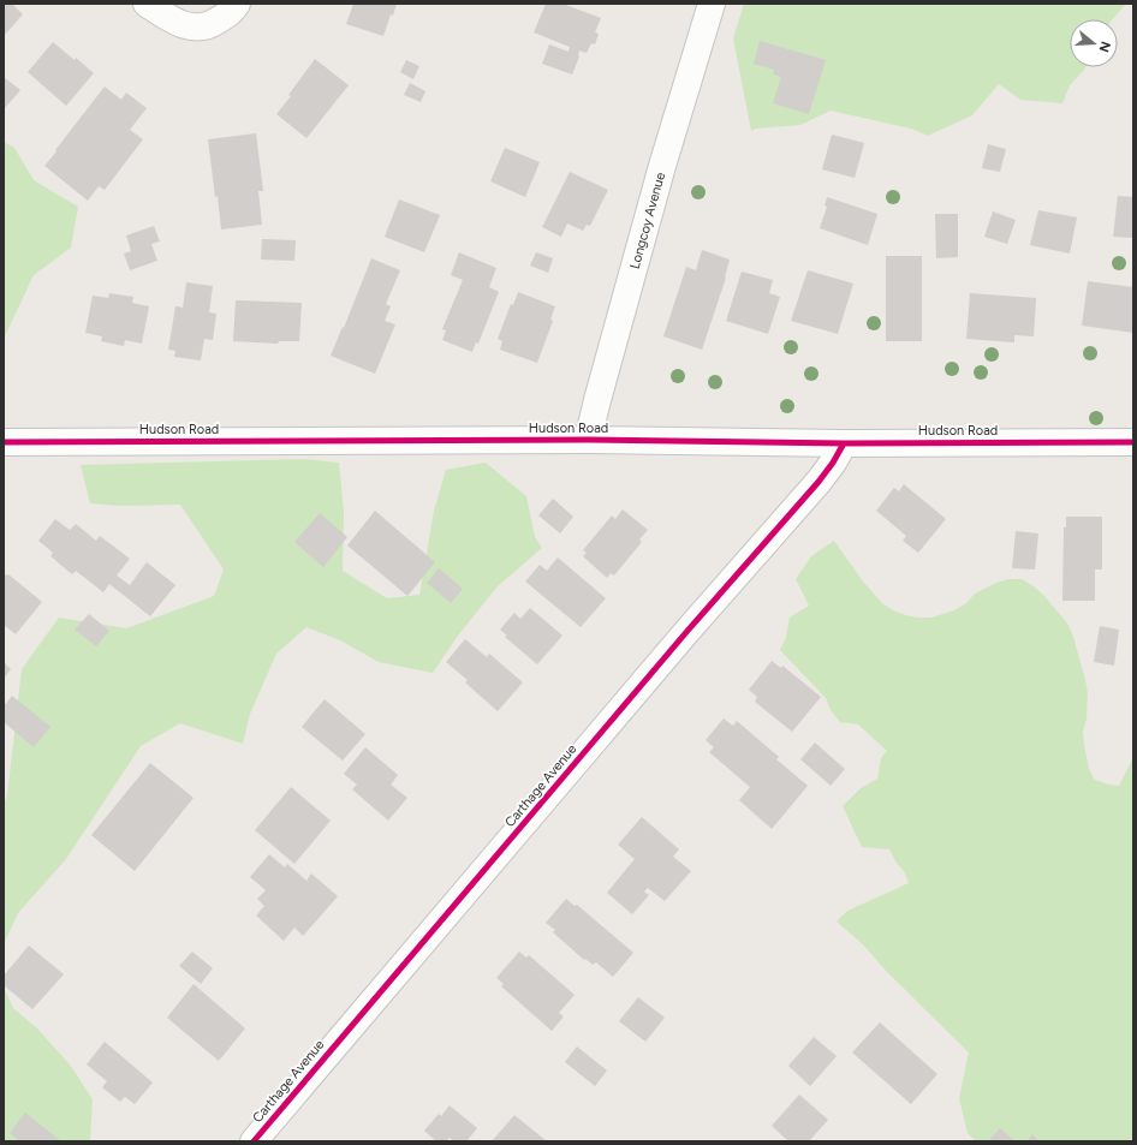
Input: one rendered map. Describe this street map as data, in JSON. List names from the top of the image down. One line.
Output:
{"streets":{"street":["Longcoy Avenue","Hudson Road","Carthage Avenue"]},"crossings":[["Longcoy Avenue","Hudson Road"],["Hudson Road","Carthage Avenue"]],"north":"right"}
